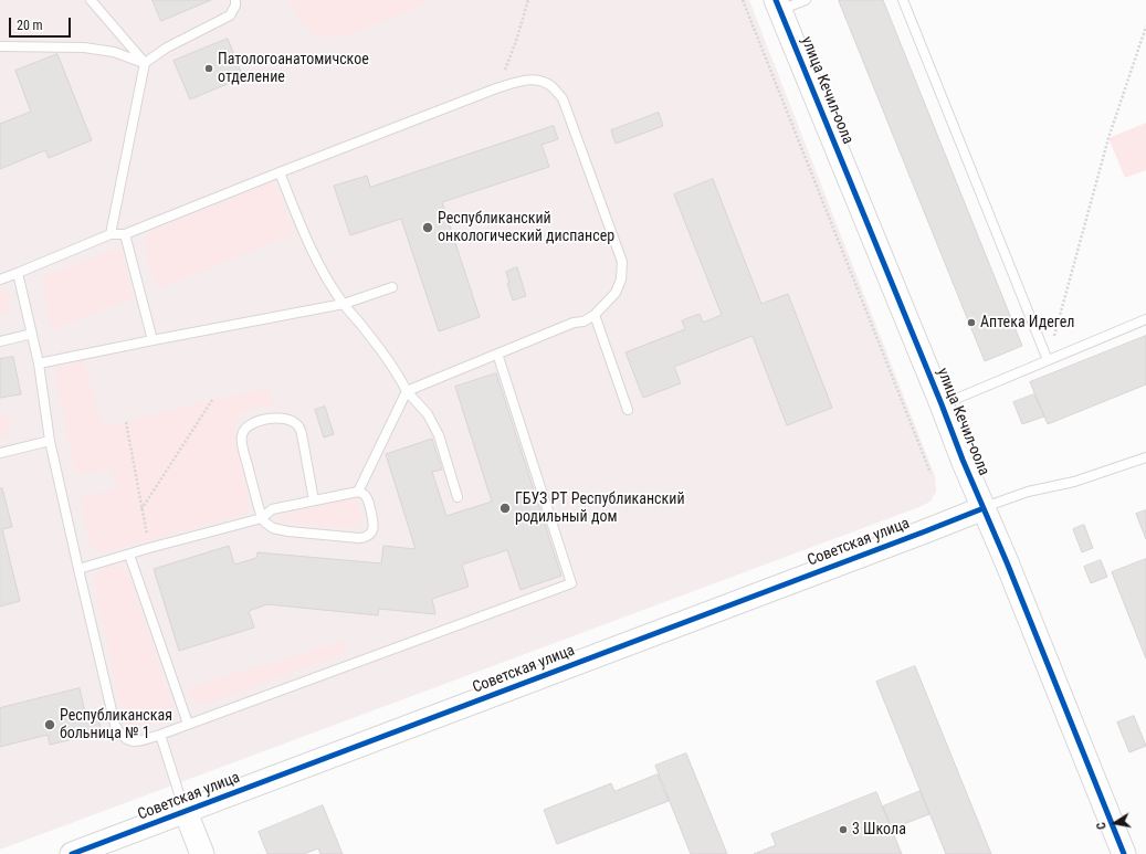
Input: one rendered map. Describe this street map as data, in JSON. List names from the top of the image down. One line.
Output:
{"streets":{"street":["улица Кечил-оола","Советская улица"]},"crossings":[["улица Кечил-оола","Советская улица"]],"places":["Патологоанатомичское отделение","Республиканский онкологический диспансер","Аптека Идегел","ГБУЗ РТ Республиканский родильный дом","Республиканская больница № 1","3 Школа"],"scale_bar":"20 m","north":"left"}
